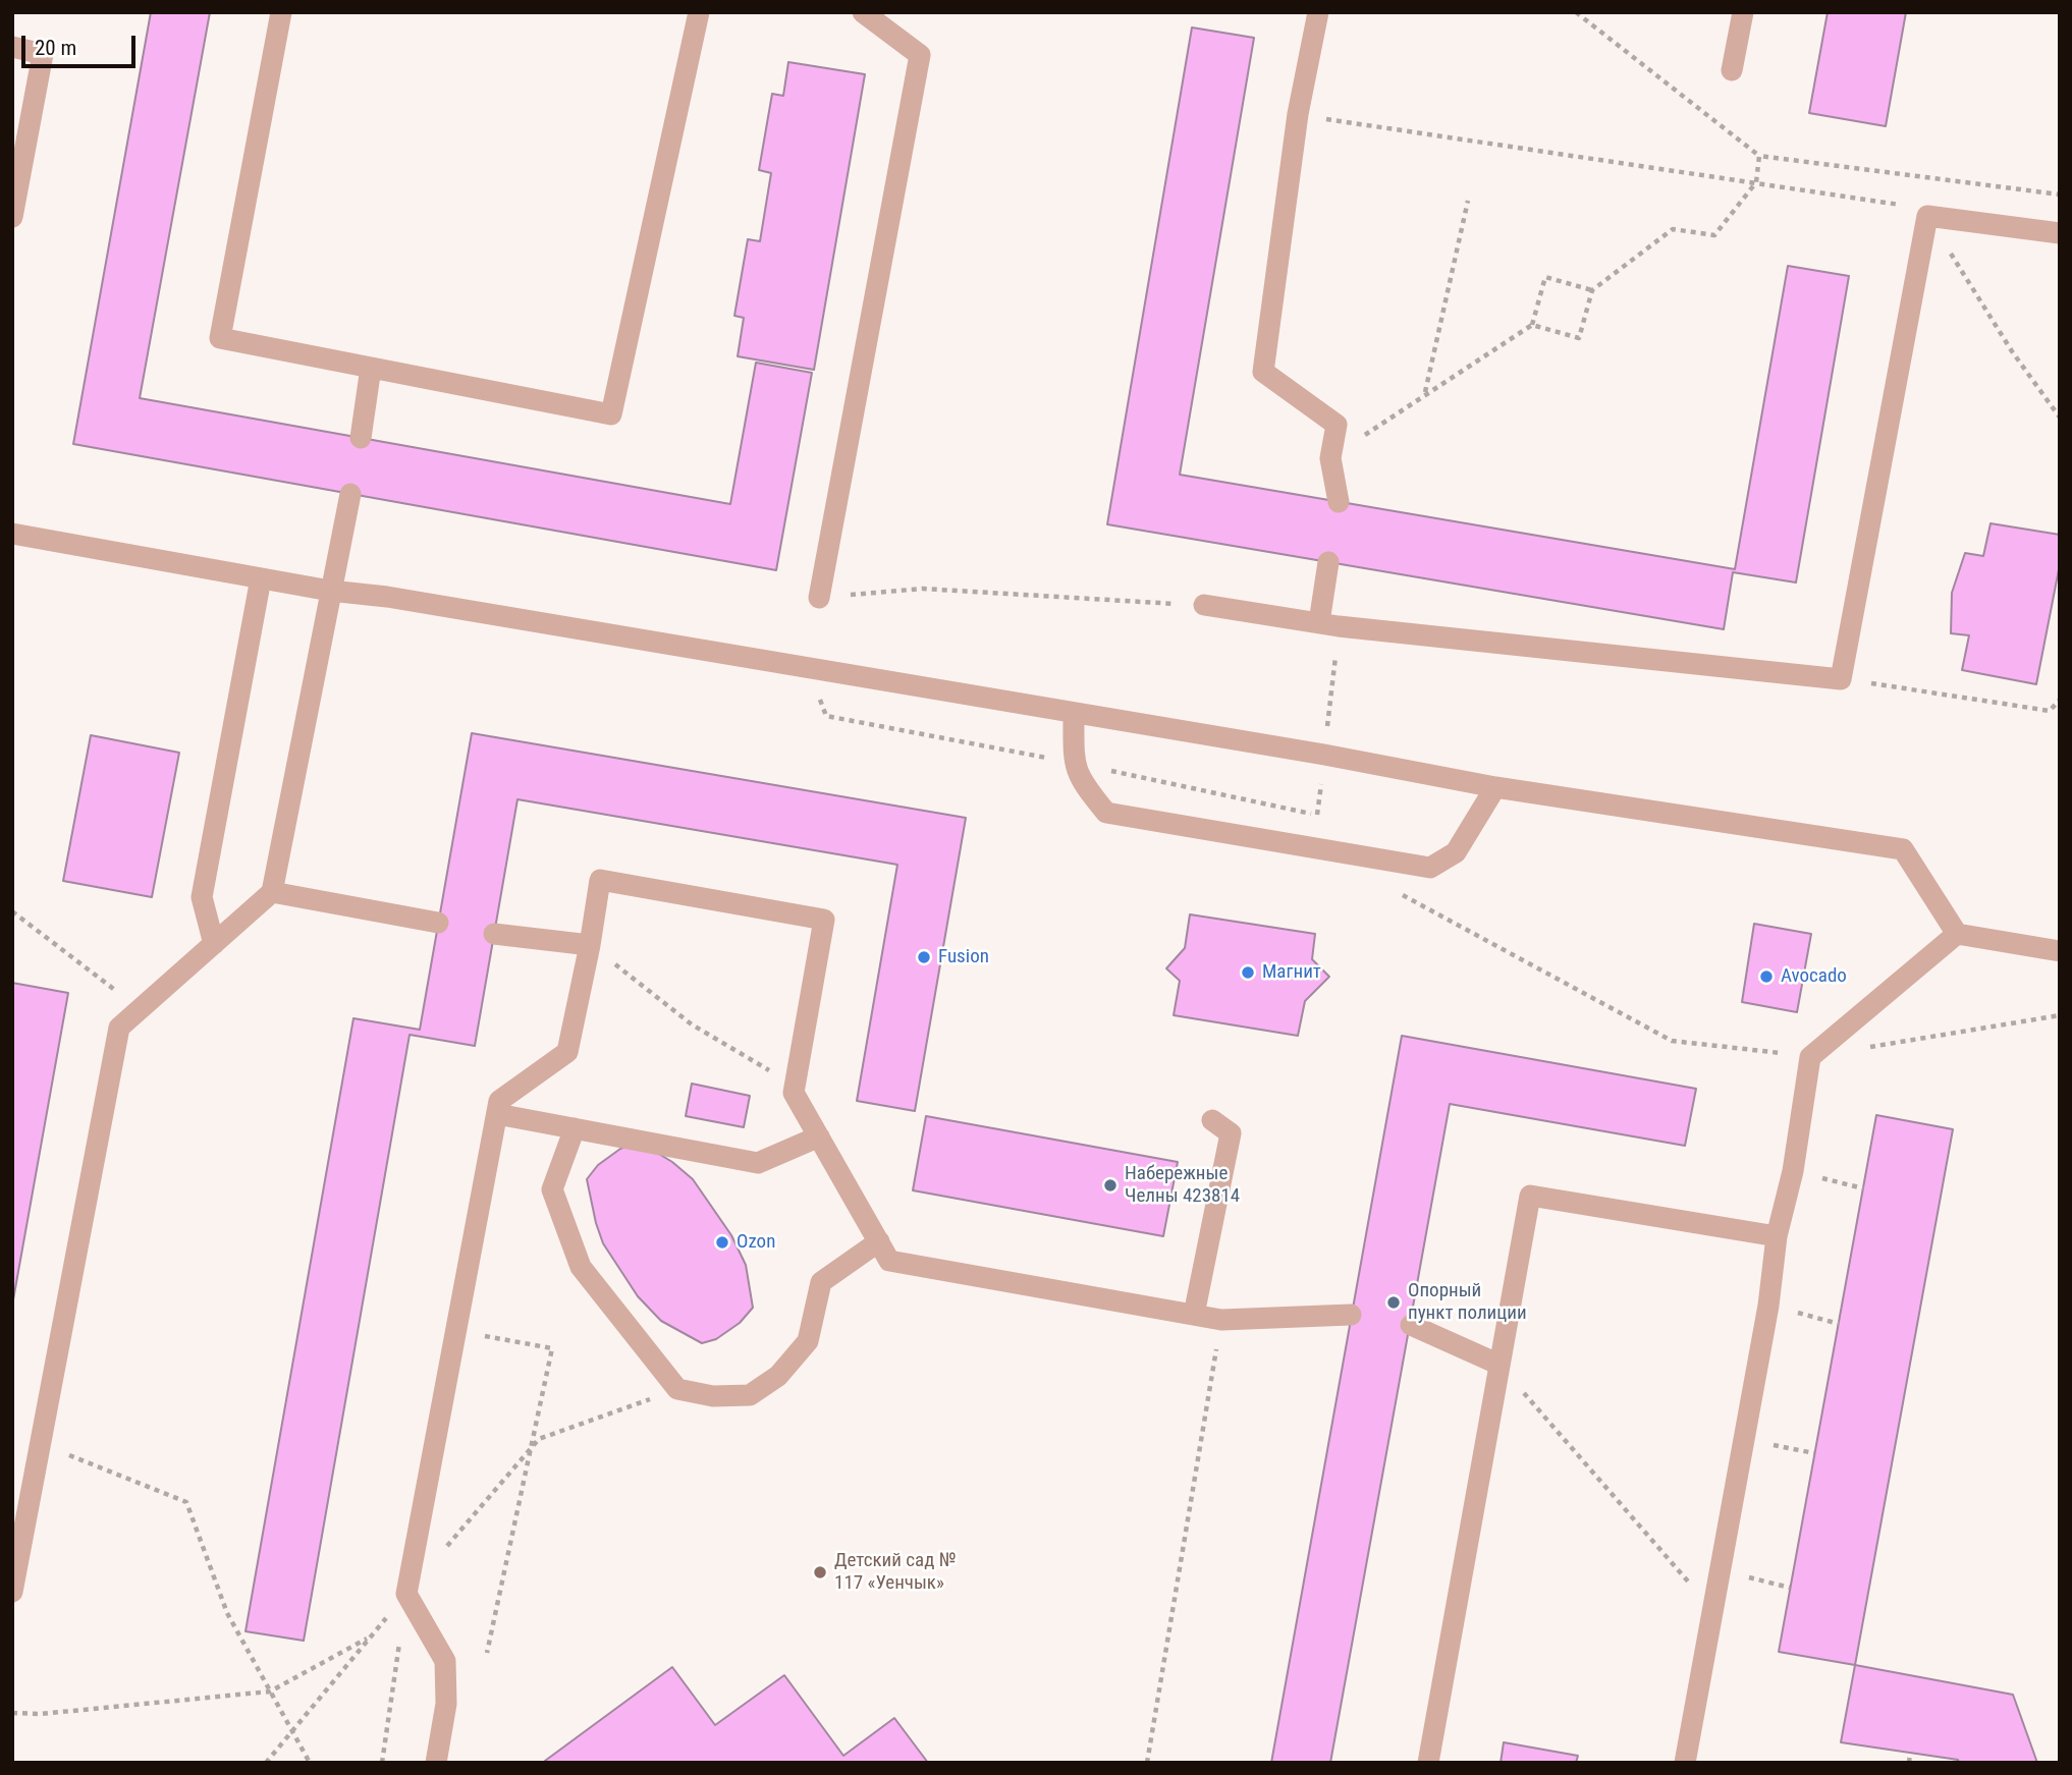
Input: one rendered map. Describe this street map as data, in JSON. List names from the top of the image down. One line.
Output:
{"places":["Fusion","Магнит","Avocado","Набережные Челны 423814","Ozon","Опорный пункт полиции","Детский сад № 117 «Уенчык»"],"scale_bar":"20 m"}
